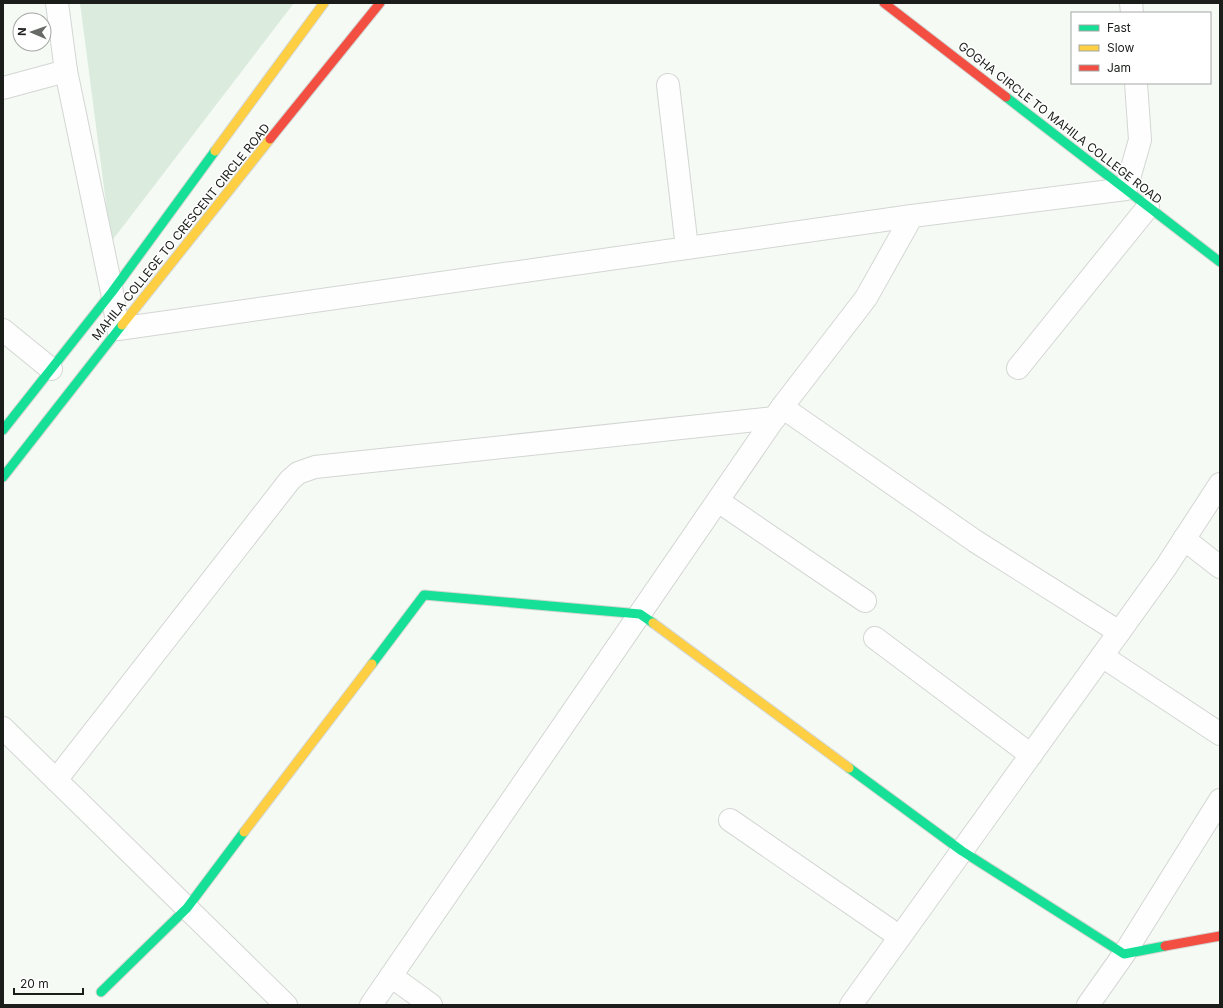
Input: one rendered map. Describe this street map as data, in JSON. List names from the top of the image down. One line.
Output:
{"streets":{"main road":["GOGHA CIRCLE TO MAHILA COLLEGE ROAD","MAHILA COLLEGE TO CRESCENT CIRCLE ROAD"]},"legend":["Fast","Slow","Jam"],"scale_bar":"20 m","north":"left"}
